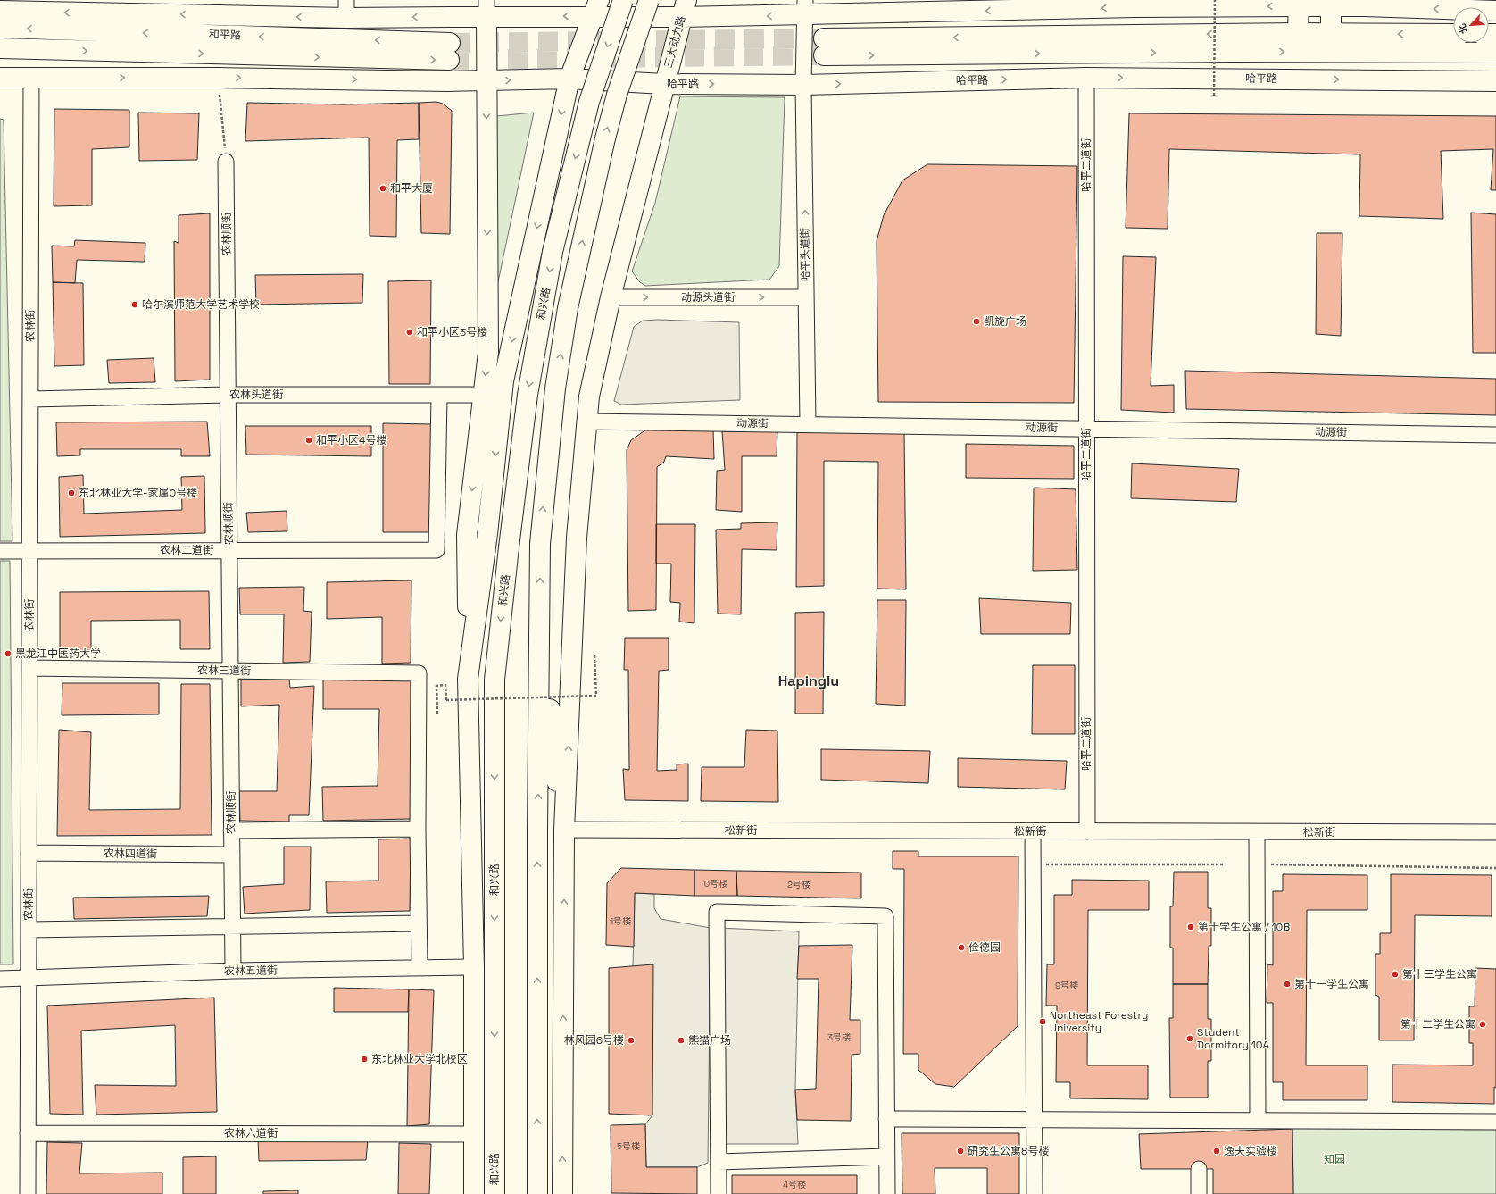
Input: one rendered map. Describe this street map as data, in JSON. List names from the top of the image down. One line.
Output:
{"streets":{"main road":["和平路","三大动力路","哈平路","和兴路"],"street":["哈平二道街","农林顺街","哈平头道街","动源头道街","农林街","农林头道街","动源街","农林二道街","农林三道街","松新街","农林四道街","农林五道街","农林六道街"]},"crossings":[["三大动力路","哈平路"],["哈平路","哈平二道街"],["哈平路","哈平头道街"],["哈平路","和兴路"],["哈平路","农林街"],["哈平二道街","动源街"],["哈平二道街","松新街"],["农林顺街","农林头道街"],["农林顺街","农林二道街"],["农林顺街","农林三道街"],["农林顺街","农林四道街"],["农林顺街","农林五道街"],["哈平头道街","动源头道街"],["哈平头道街","动源街"],["和兴路","农林头道街"],["和兴路","农林五道街"],["和兴路","农林六道街"],["农林街","农林头道街"],["农林街","农林二道街"],["农林街","农林三道街"],["农林街","农林四道街"],["农林街","农林五道街"],["农林街","农林六道街"],["农林头道街","农林二道街"]],"one_way":["哈平头道街","动源头道街"],"districts":["Hapinglu"],"parks":["知园"],"places":["和平大厦","哈尔滨师范大学艺术学校","凯旋广场","和平小区3号楼","和平小区4号楼","东北林业大学-家属0号楼","黑龙江中医药大学","第十学生公寓 / 10B","俭德园","第十三学生公寓","第十一学生公寓","Northeast Forestry University","第十二学生公寓","Student Dormitory 10A","林风园6号楼","熊猫广场","东北林业大学北校区","研究生公寓8号楼","逸夫实验楼"],"house_numbers":["0号楼","2号楼","1号楼","9号楼","3号楼","5号楼","4号楼"],"north":"bottom left"}
